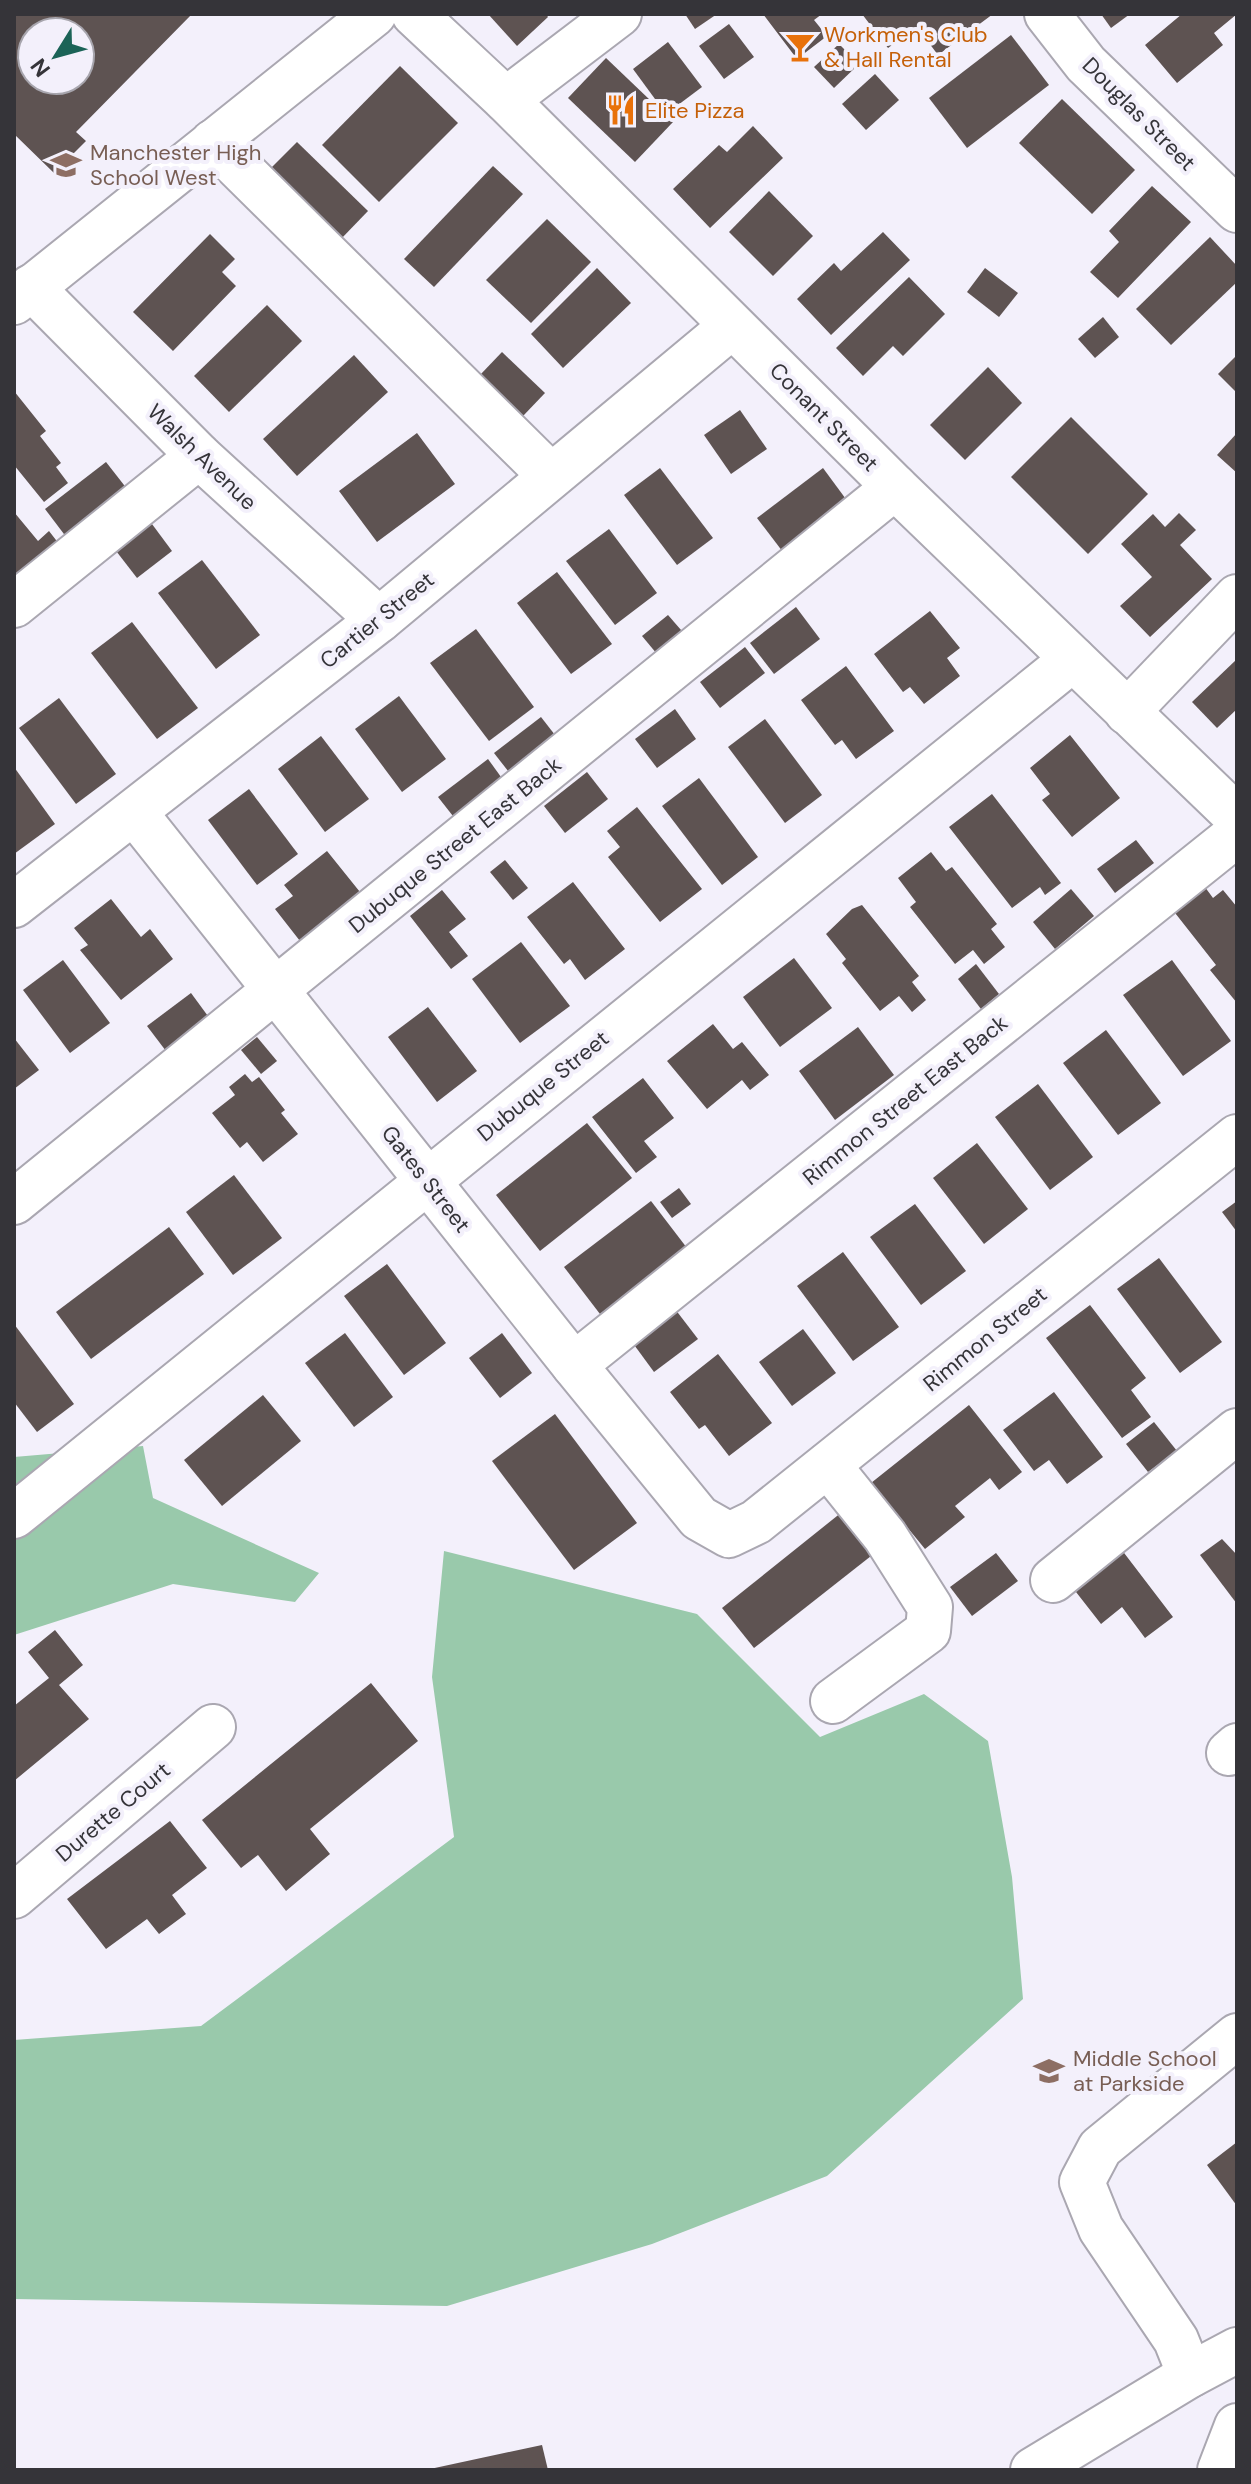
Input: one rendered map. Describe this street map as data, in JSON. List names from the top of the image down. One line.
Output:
{"streets":{"street":["Douglas Street","Conant Street","Walsh Avenue","Cartier Street","Dubuque Street East Back","Dubuque Street","Rimmon Street East Back","Gates Street","Rimmon Street","Durette Court"]},"crossings":[["Conant Street","Cartier Street"],["Conant Street","Dubuque Street East Back"],["Conant Street","Dubuque Street"],["Walsh Avenue","Cartier Street"],["Cartier Street","Gates Street"],["Dubuque Street East Back","Gates Street"],["Dubuque Street","Gates Street"],["Rimmon Street East Back","Gates Street"],["Gates Street","Rimmon Street"]],"places":{"bar":["Workmen's Club & Hall Rental"],"restaurant":["Elite Pizza"],"school or university":["Manchester High School West","Middle School at Parkside"]},"north":"bottom left"}
